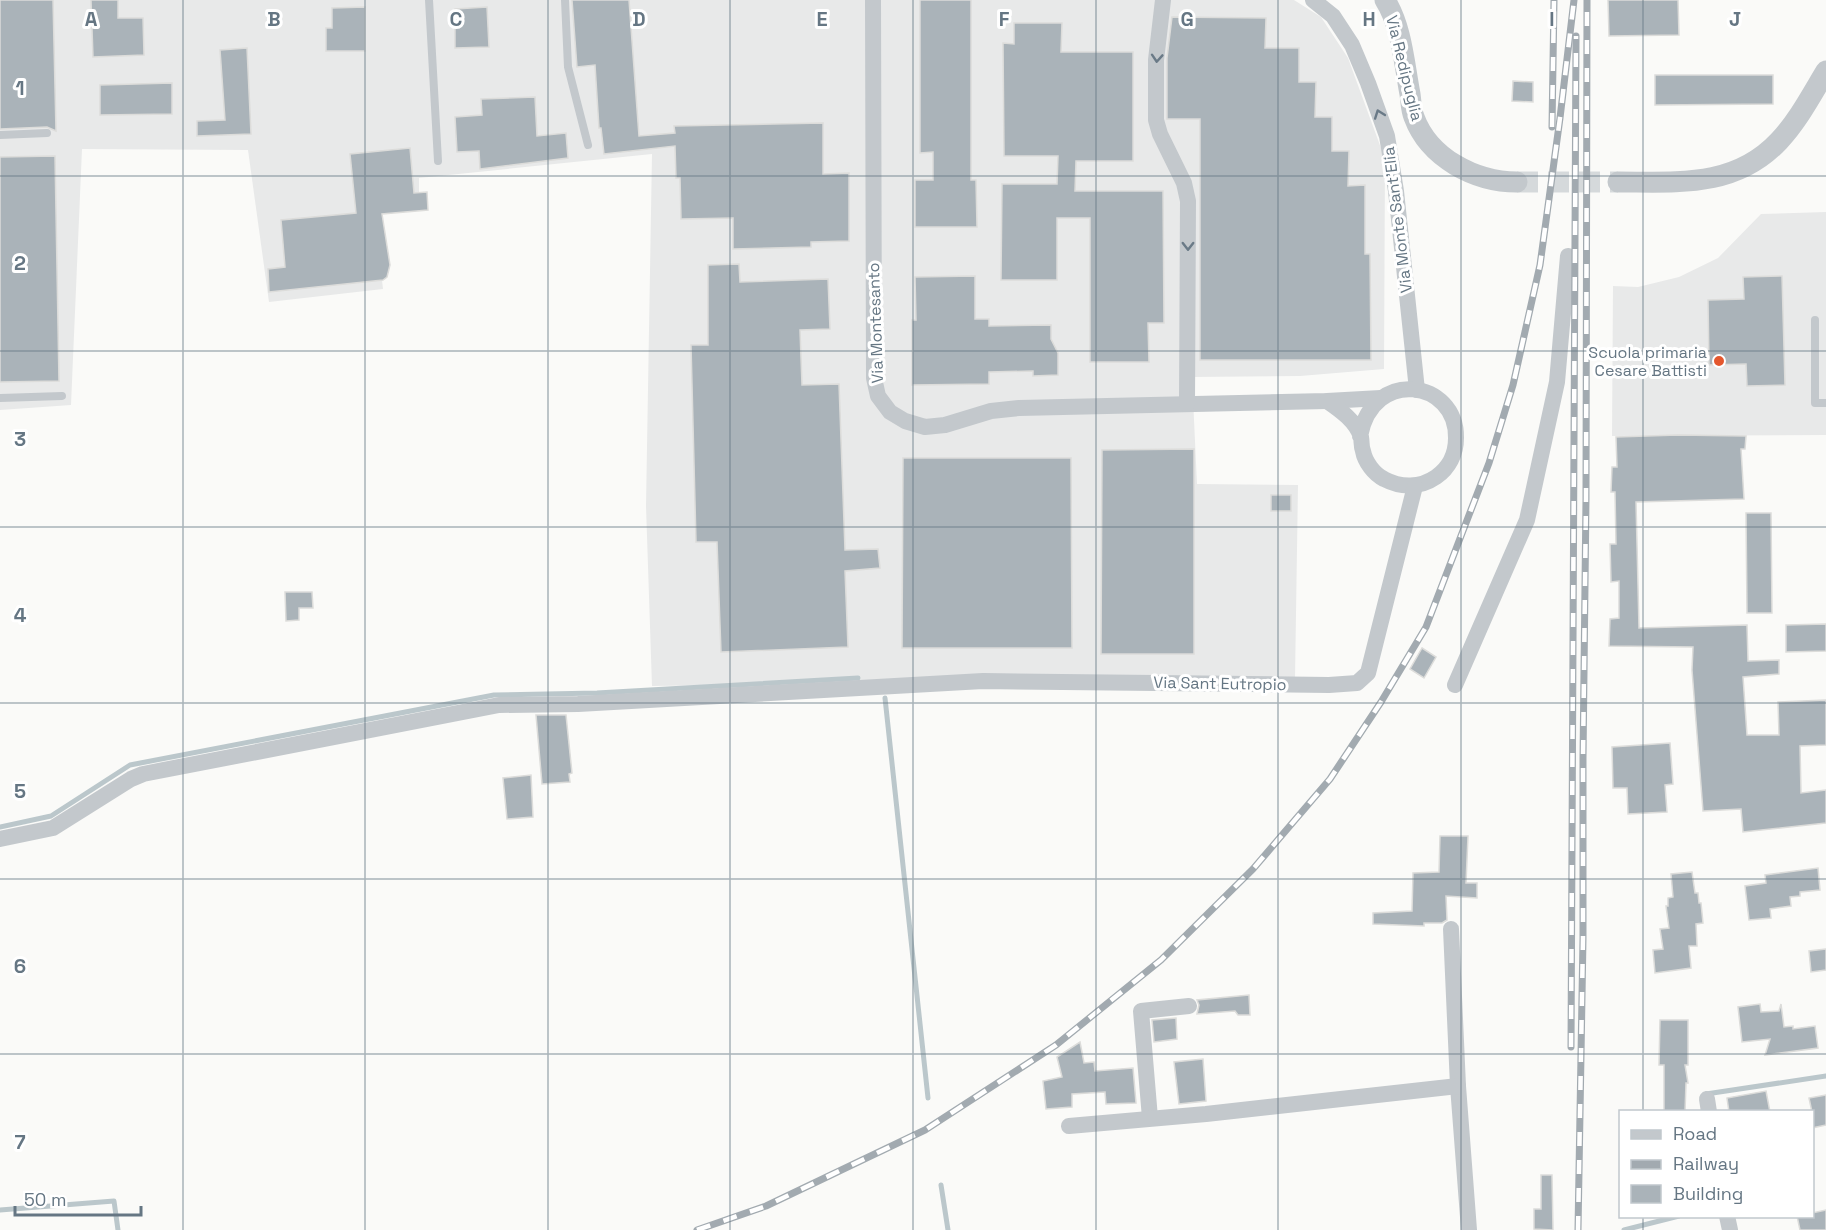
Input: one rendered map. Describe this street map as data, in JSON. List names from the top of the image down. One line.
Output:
{"streets":{"street":["Via Redipuglia","Via Monte Sant'Elia","Via Montesanto","Via Sant Eutropio"]},"crossings":[["Via Monte Sant'Elia","Via Montesanto"],["Via Monte Sant'Elia","Via Sant Eutropio"],["Via Montesanto","Via Sant Eutropio"]],"one_way":["Via Monte Sant'Elia"],"places":["Scuola primaria Cesare Battisti"],"legend":["Road","Railway","Building"],"scale_bar":"50 m","grid":{"columns":["A","B","C","D","E","F","G","H","I","J"],"rows":["1","2","3","4","5","6","7"]}}
